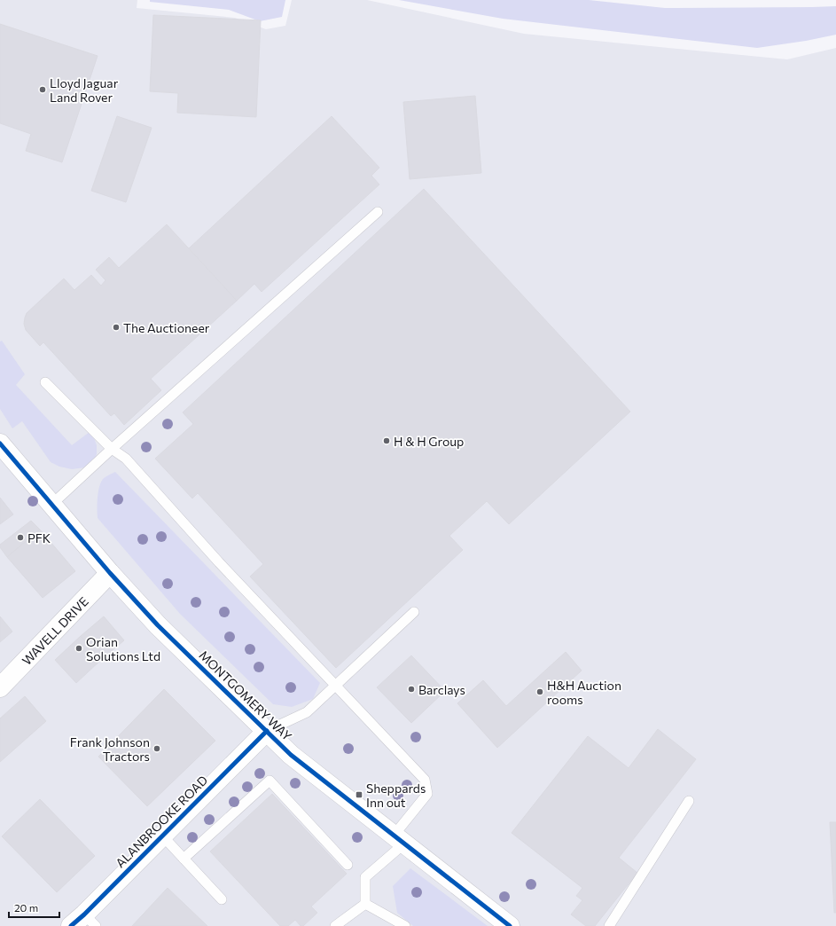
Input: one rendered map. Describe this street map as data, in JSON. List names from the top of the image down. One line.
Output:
{"streets":{"street":["WAVELL DRIVE","MONTGOMERY WAY","ALANBROOKE ROAD"]},"crossings":[["WAVELL DRIVE","MONTGOMERY WAY"],["MONTGOMERY WAY","ALANBROOKE ROAD"]],"places":{"other":["Lloyd Jaguar Land Rover","The Auctioneer","H & H Group","PFK","Orian Solutions Ltd","Barclays","H&H Auction rooms","Frank Johnson Tractors"],"transit":["Sheppards Inn out"]},"scale_bar":"20 m"}
